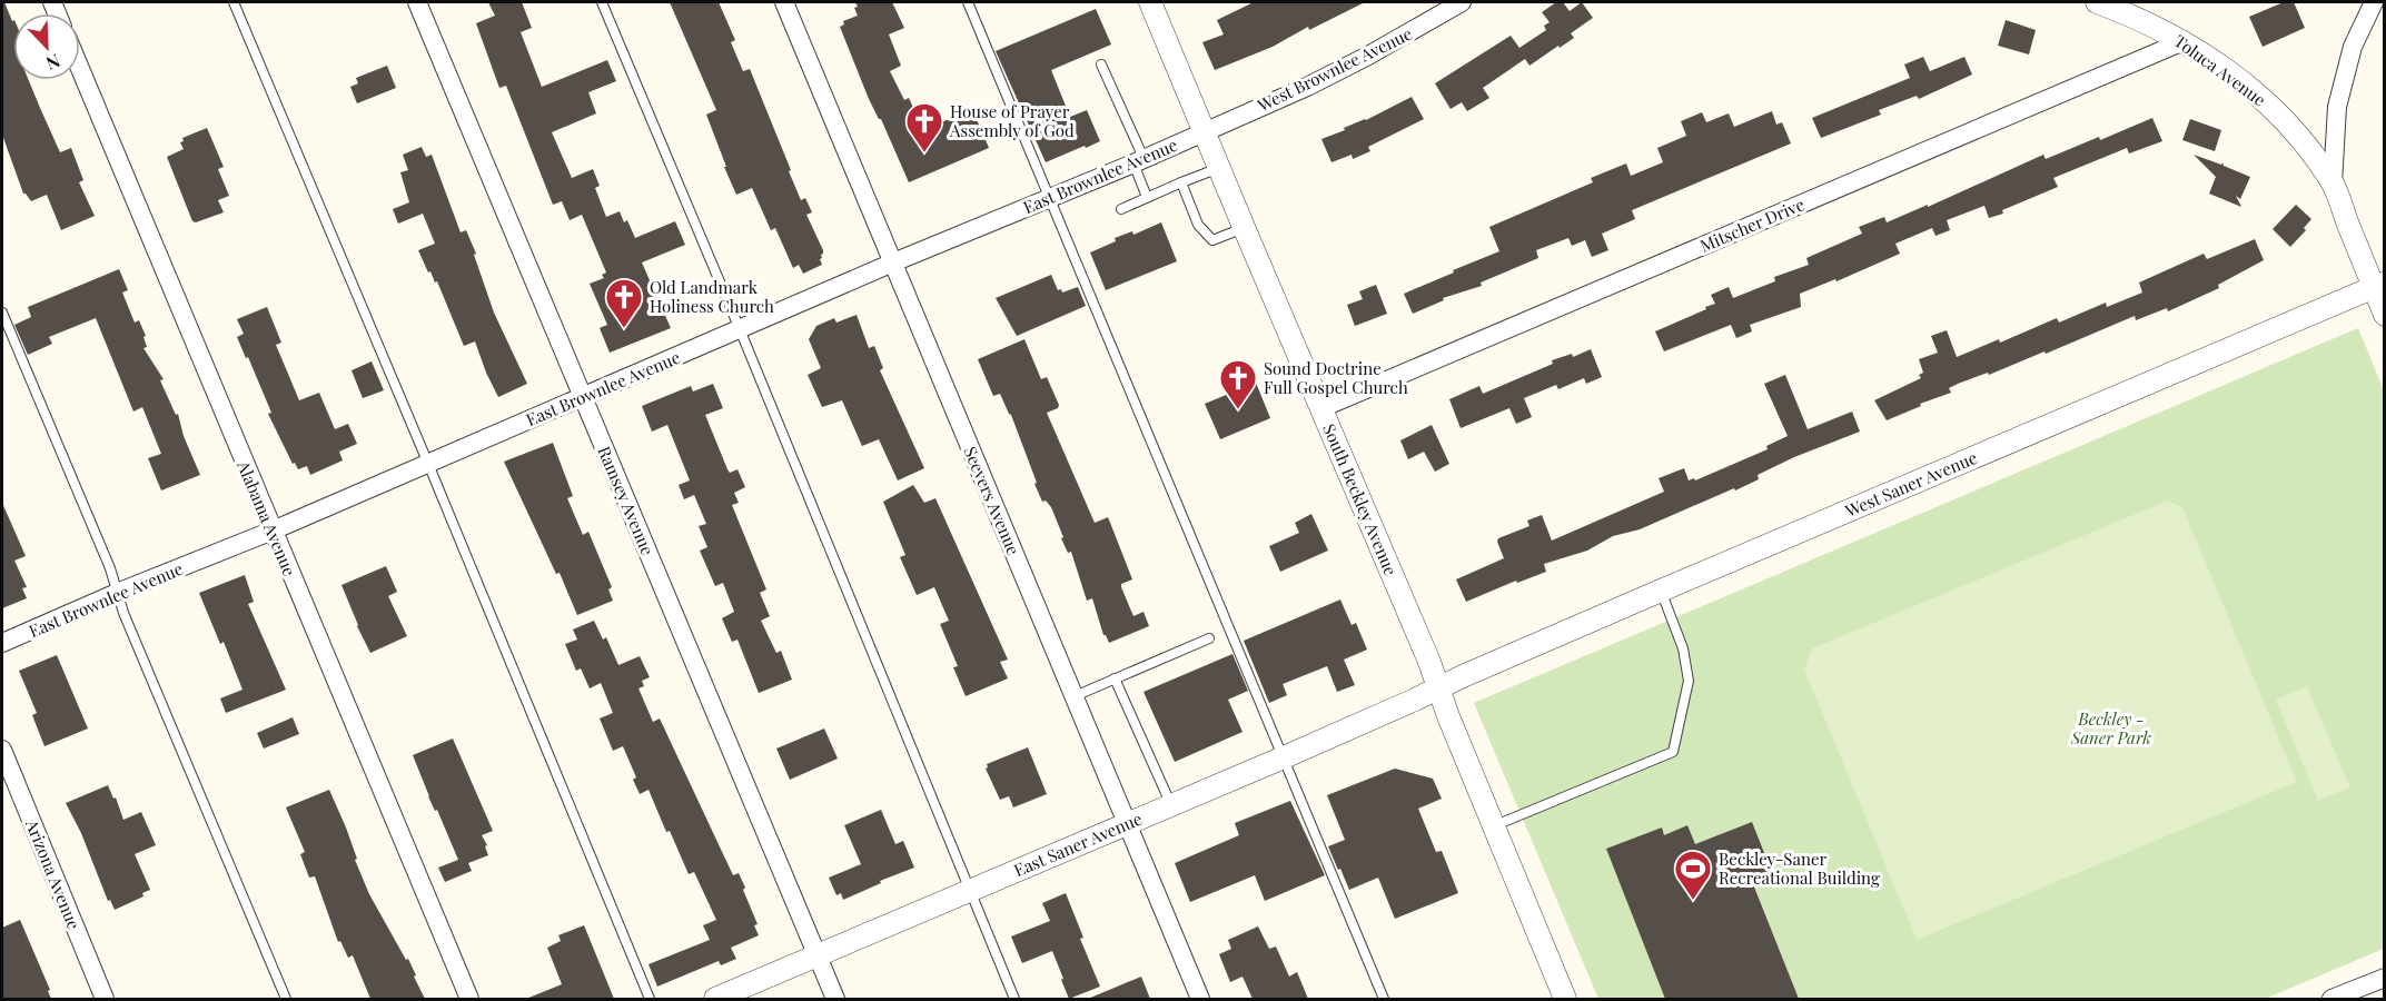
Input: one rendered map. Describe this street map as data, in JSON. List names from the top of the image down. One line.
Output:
{"streets":{"street":["West Brownlee Avenue","Toluca Avenue","East Brownlee Avenue","Mitscher Drive","West Saner Avenue","South Beckley Avenue","Ramsey Avenue","Seevers Avenue","Alabama Avenue","East Saner Avenue","Arizona Avenue"]},"crossings":[["West Brownlee Avenue","East Brownlee Avenue"],["West Brownlee Avenue","South Beckley Avenue"],["Toluca Avenue","Mitscher Drive"],["Toluca Avenue","West Saner Avenue"],["East Brownlee Avenue","South Beckley Avenue"],["East Brownlee Avenue","Ramsey Avenue"],["East Brownlee Avenue","Seevers Avenue"],["East Brownlee Avenue","Alabama Avenue"],["Mitscher Drive","South Beckley Avenue"],["West Saner Avenue","South Beckley Avenue"],["West Saner Avenue","East Saner Avenue"],["South Beckley Avenue","East Saner Avenue"],["Ramsey Avenue","East Saner Avenue"],["Seevers Avenue","East Saner Avenue"]],"parks":["Beckley - Saner Park"],"places":{"church":["House of Prayer Assembly of God","Old Landmark Holiness Church","Sound Doctrine Full Gospel Church"],"sports":["Beckley-Saner Recreational Building"]},"north":"bottom right"}
